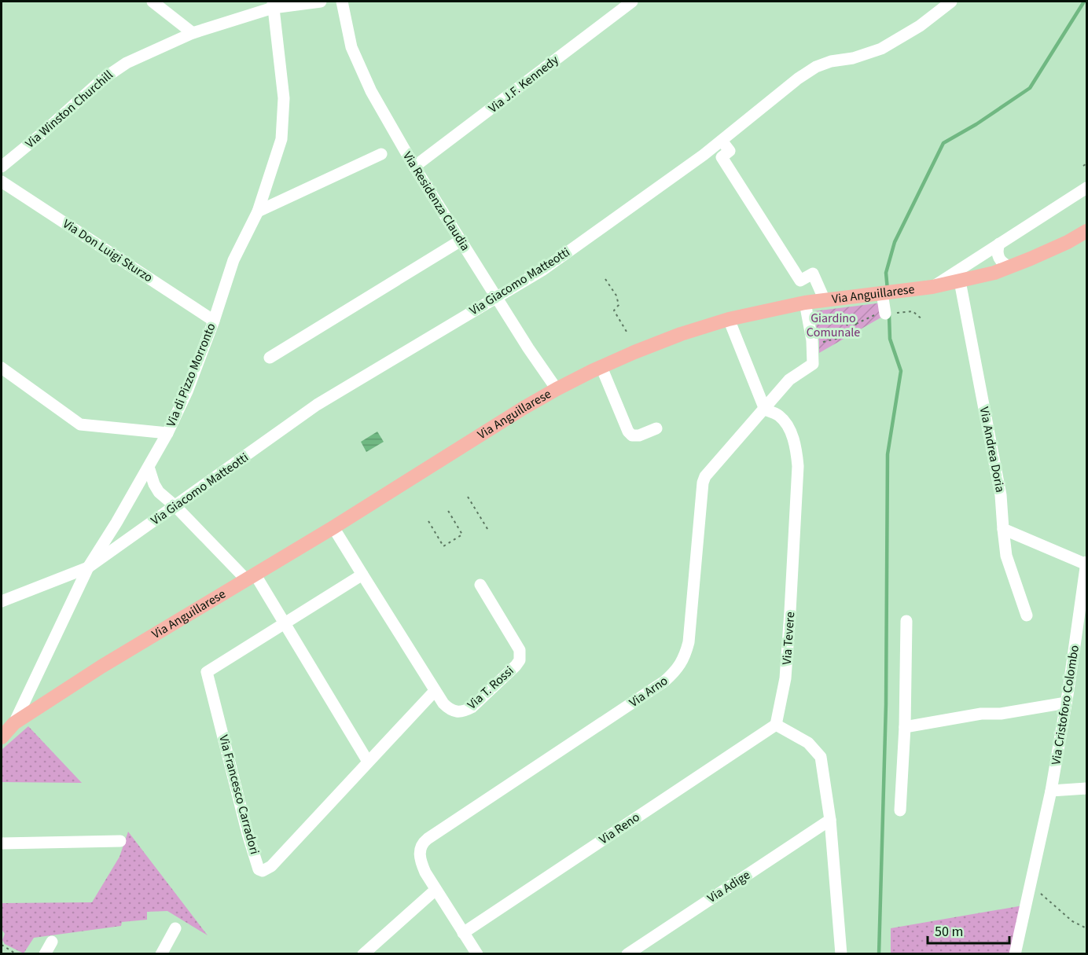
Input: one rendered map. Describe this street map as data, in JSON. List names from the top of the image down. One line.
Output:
{"streets":{"main road":["Via Anguillarese"],"street":["Via J.F. Kennedy","Via Winston Churchill","Via Residenza Claudia","Via Don Luigi Sturzo","Via Giacomo Matteotti","Via di Pizzo Morronto","Via Andrea Doria","Via Tevere","Via T. Rossi","Via Arno","Via Cristoforo Colombo","Via Francesco Carradori","Via Reno","Via Adige"]},"crossings":[["Via J.F. Kennedy","Via Residenza Claudia"],["Via Winston Churchill","Via di Pizzo Morronto"],["Via Residenza Claudia","Via Giacomo Matteotti"],["Via Residenza Claudia","Via Anguillarese"],["Via Don Luigi Sturzo","Via di Pizzo Morronto"],["Via Giacomo Matteotti","Via di Pizzo Morronto"],["Via Anguillarese","Via di Pizzo Morronto"],["Via Anguillarese","Via Andrea Doria"],["Via Anguillarese","Via T. Rossi"],["Via Tevere","Via Arno"],["Via Tevere","Via Reno"],["Via T. Rossi","Via Francesco Carradori"]],"parks":["Giardino Comunale"],"scale_bar":"50 m"}
